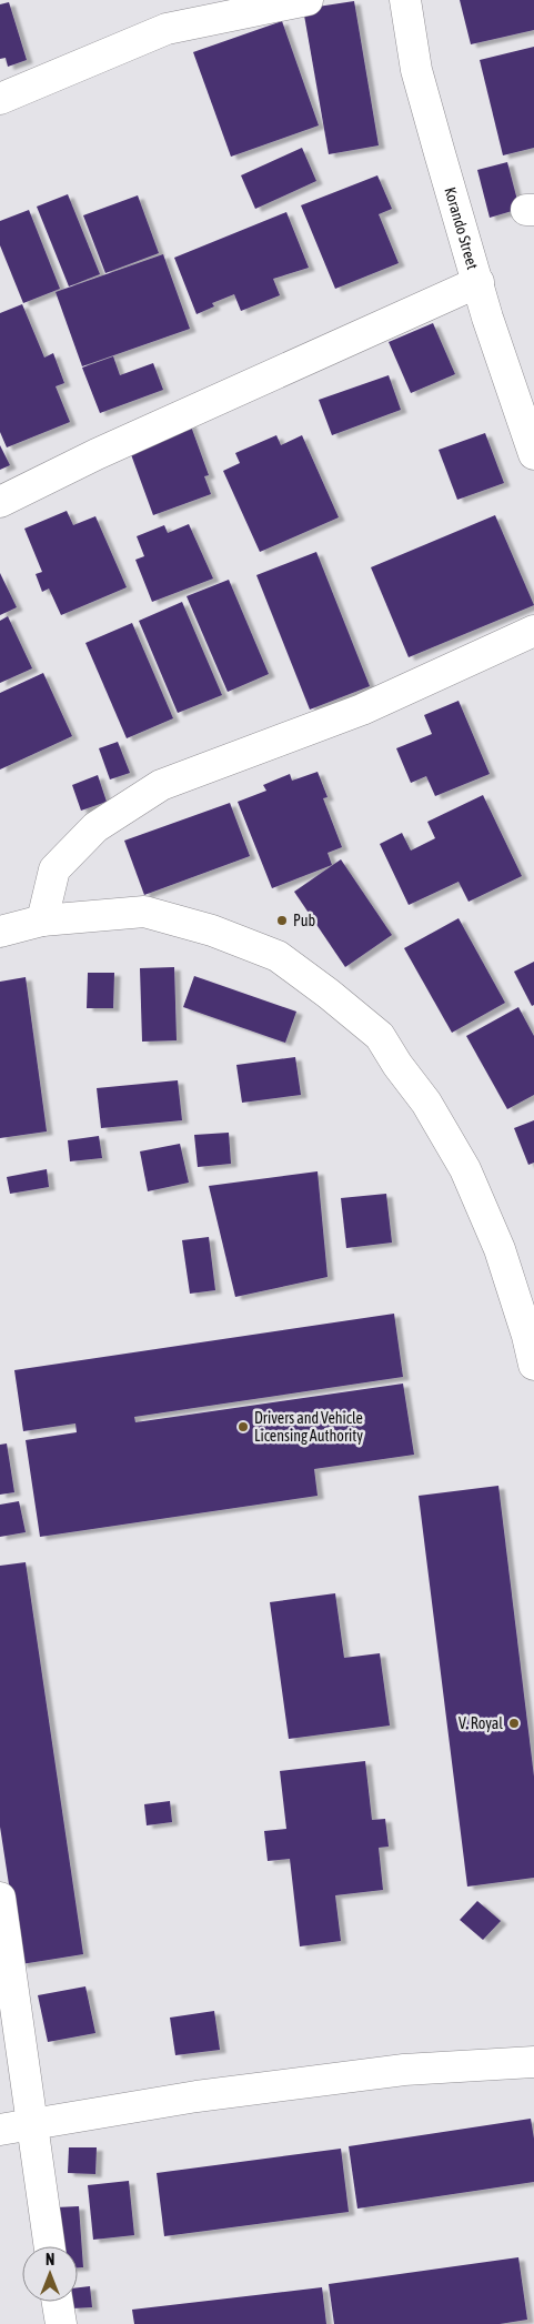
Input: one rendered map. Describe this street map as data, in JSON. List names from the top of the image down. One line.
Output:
{"streets":{"street":["Korando Street"]},"places":["Pub","Drivers and Vehicle Licensing Authority","V. Royal"],"north":"top"}
